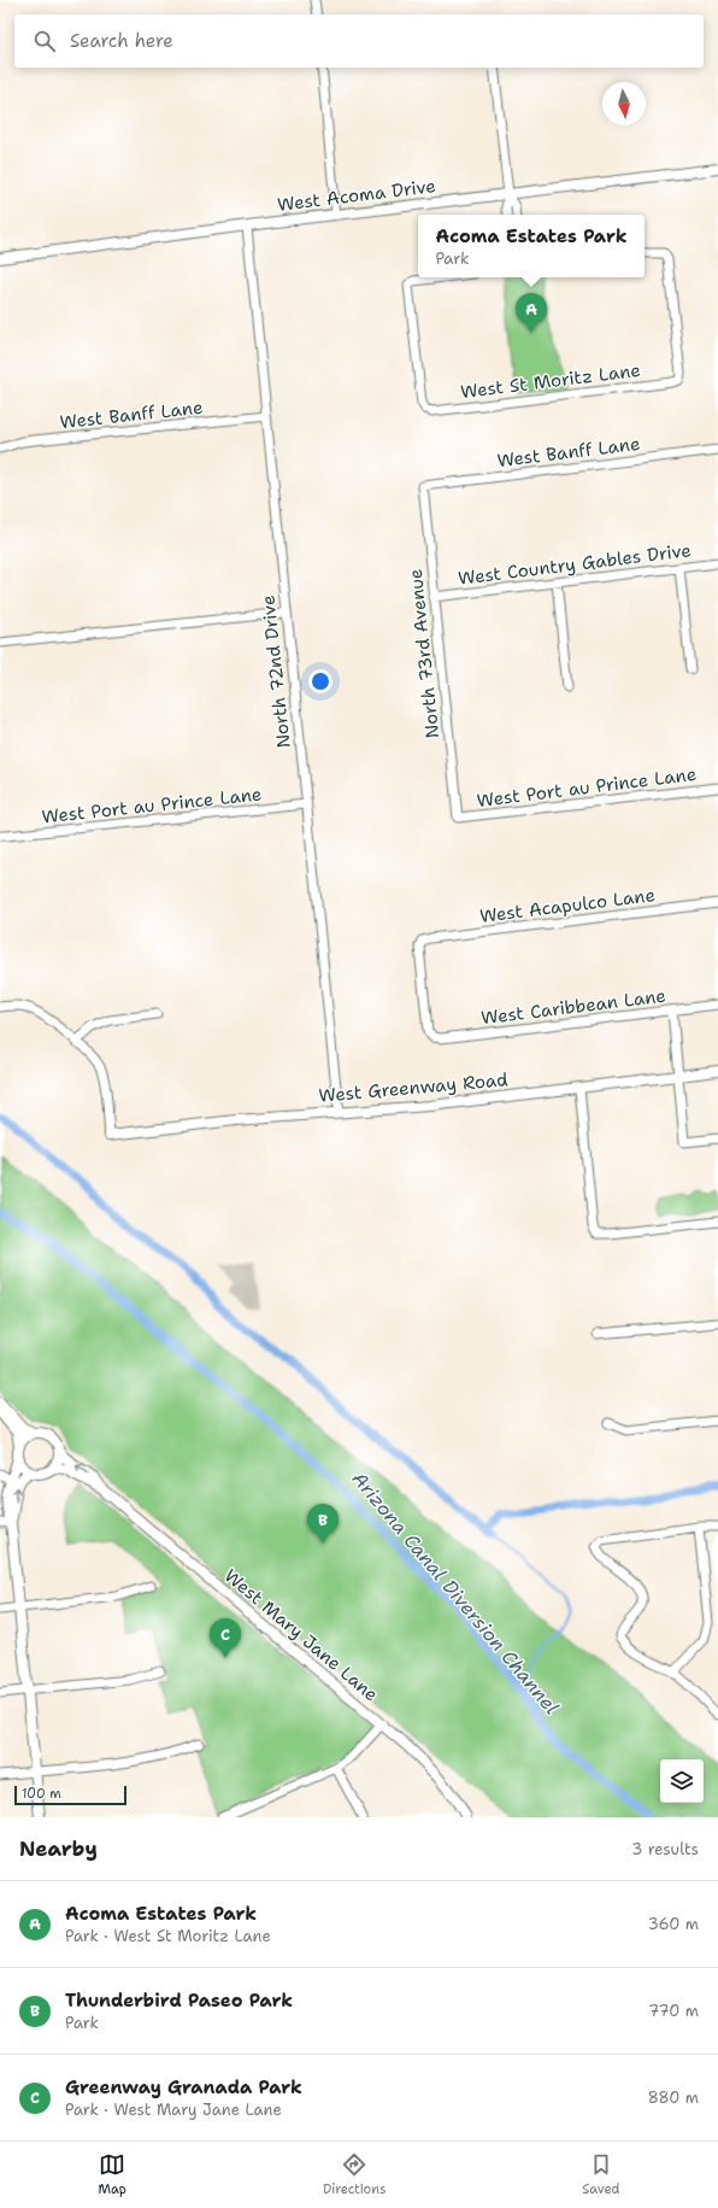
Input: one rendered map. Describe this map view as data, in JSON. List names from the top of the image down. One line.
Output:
{"streets":{"street":["West Acoma Drive","West St Moritz Lane","West Banff Lane","West Country Gables Drive","North 73rd Avenue","North 72nd Drive","West Port au Prince Lane","West Acapulco Lane","West Caribbean Lane","West Greenway Road","West Mary Jane Lane"]},"crossings":[["West Acoma Drive","North 72nd Drive"],["West Banff Lane","North 73rd Avenue"],["West Banff Lane","North 72nd Drive"],["West Country Gables Drive","North 73rd Avenue"],["North 73rd Avenue","West Port au Prince Lane"],["North 72nd Drive","West Port au Prince Lane"],["North 72nd Drive","West Greenway Road"],["West Acapulco Lane","West Caribbean Lane"]],"water":["Arizona Canal Diversion Channel"],"scale_bar":"100 m","north":"bottom","page":{"search":"Search here","popup":["Acoma Estates Park","Park"],"pins":["A","B","C"],"scale":"100 m","heading":["Nearby","3 results"],"list":[{"mark":"A","name":"Acoma Estates Park","note":"Park · West St Moritz Lane","value":"360 m"},{"mark":"B","name":"Thunderbird Paseo Park","note":"Park","value":"770 m"},{"mark":"C","name":"Greenway Granada Park","note":"Park · West Mary Jane Lane","value":"880 m"}],"nav":["Map","Directions","Saved"]}}
